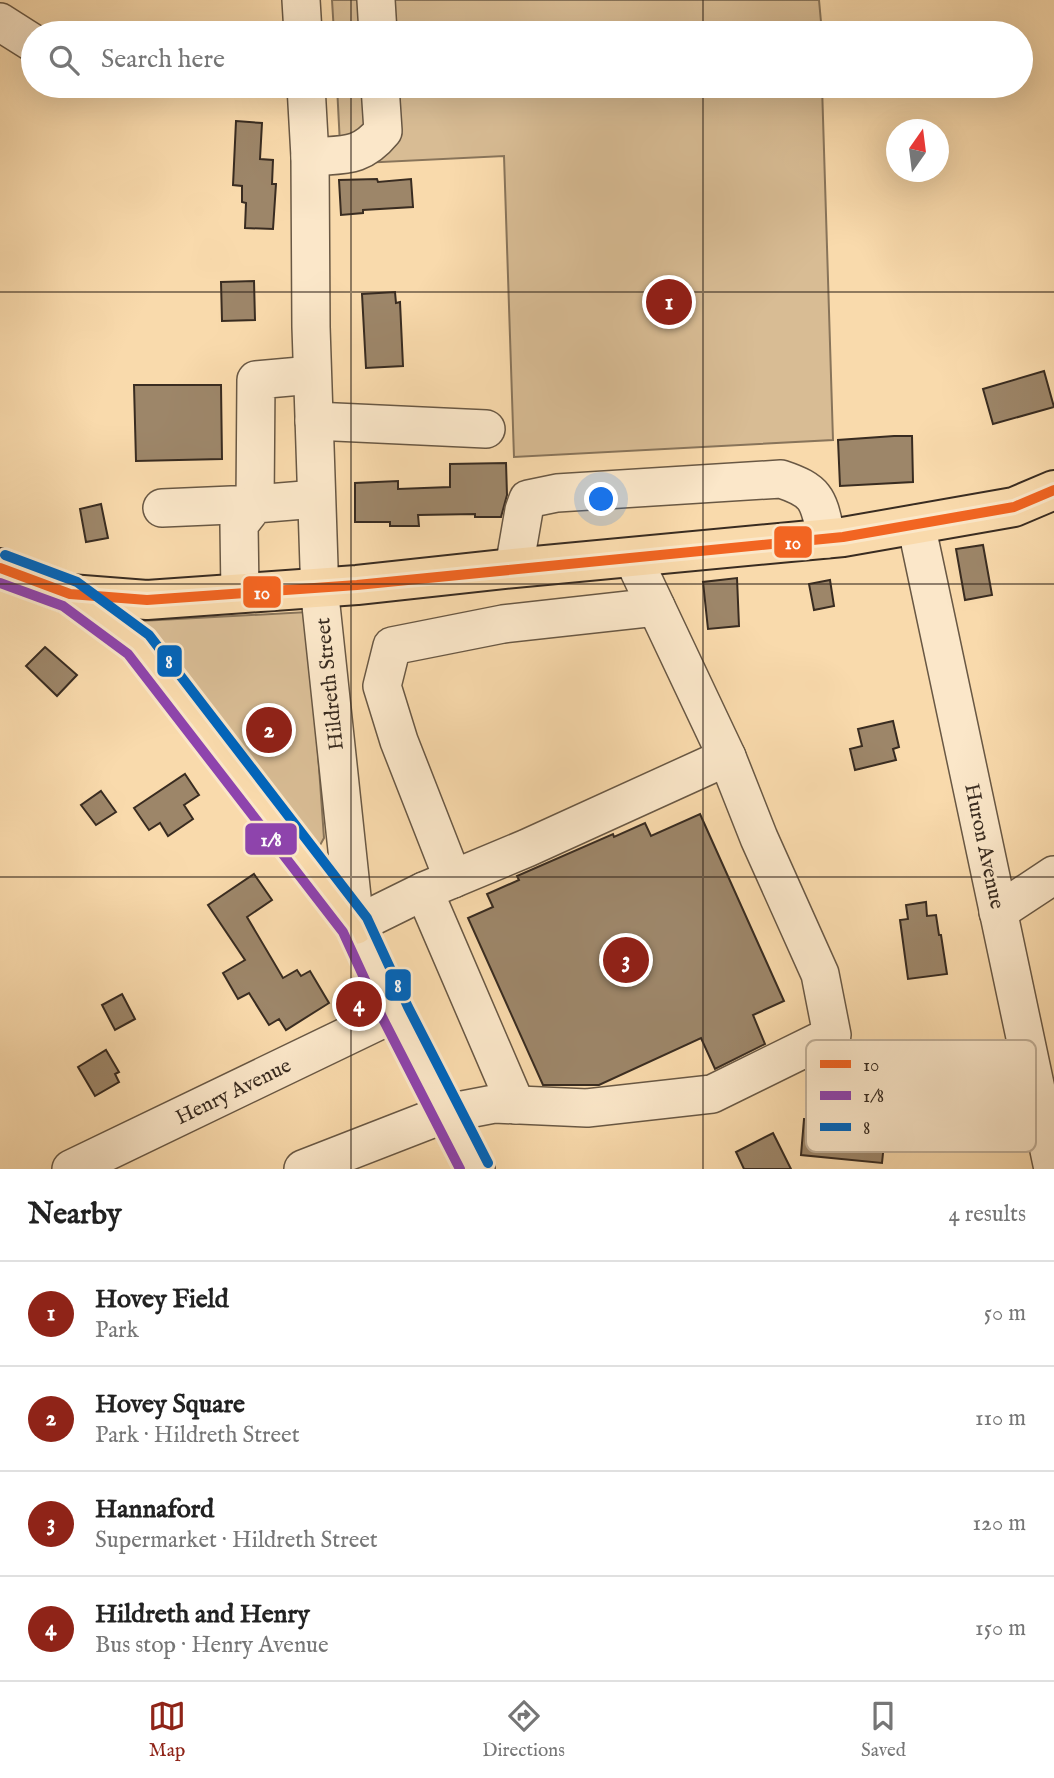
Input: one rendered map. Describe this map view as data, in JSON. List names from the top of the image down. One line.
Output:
{"streets":{"street":["Hildreth Street","Huron Avenue","Henry Avenue"]},"crossings":[["Hildreth Street","Henry Avenue"]],"lines":["transit line 10","transit line 8","transit line 1/8"],"legend":["10","1/8","8"],"north":"top","page":{"search":"Search here","pins":["1","2","3","4"],"heading":["Nearby","4 results"],"list":[{"mark":"1","name":"Hovey Field","note":"Park","value":"50 m"},{"mark":"2","name":"Hovey Square","note":"Park · Hildreth Street","value":"110 m"},{"mark":"3","name":"Hannaford","note":"Supermarket · Hildreth Street","value":"120 m"},{"mark":"4","name":"Hildreth and Henry","note":"Bus stop · Henry Avenue","value":"150 m"}],"nav":["Map","Directions","Saved"]}}
